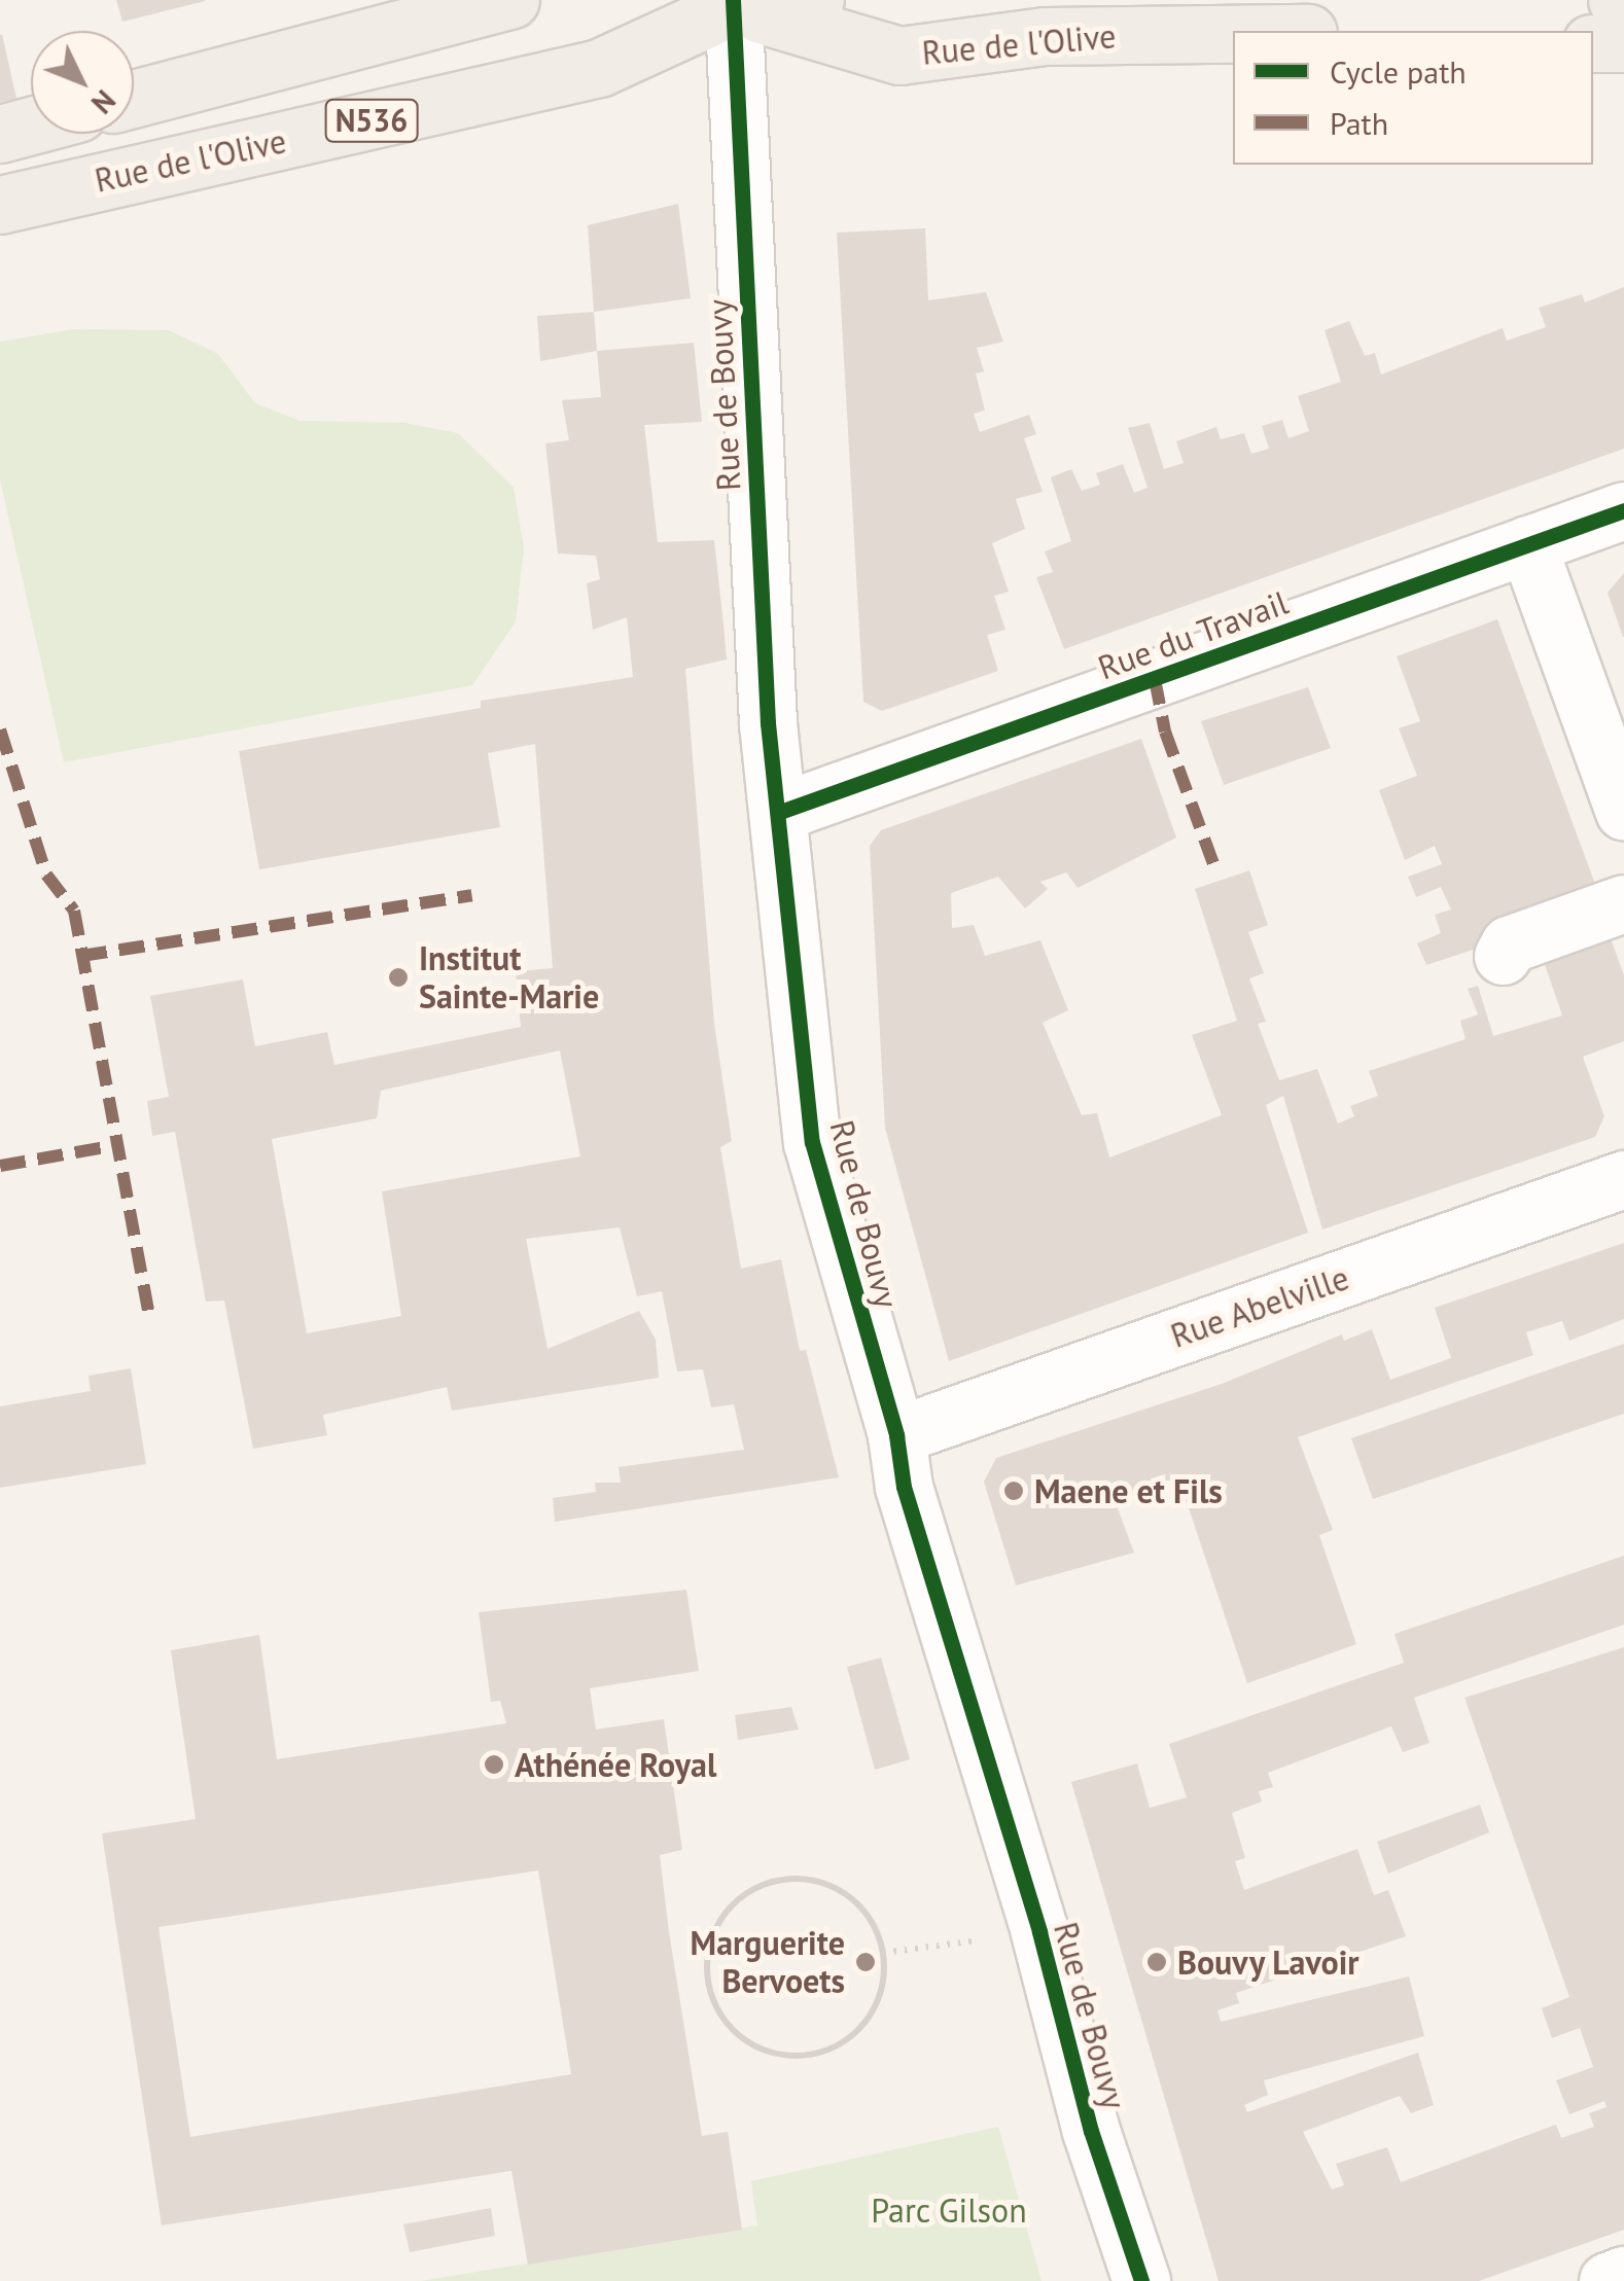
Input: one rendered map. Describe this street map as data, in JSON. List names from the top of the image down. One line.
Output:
{"streets":{"main road":["Rue de l'Olive","N536"],"street":["Rue de Bouvy","Rue du Travail","Rue Abelville"]},"crossings":[["Rue de l'Olive","Rue de Bouvy"],["Rue de Bouvy","Rue du Travail"],["Rue de Bouvy","Rue Abelville"]],"parks":["Parc Gilson"],"places":["Institut Sainte-Marie","Maene et Fils","Athénée Royal","Marguerite Bervoets","Bouvy Lavoir"],"legend":["Cycle path","Path"],"north":"bottom right"}
